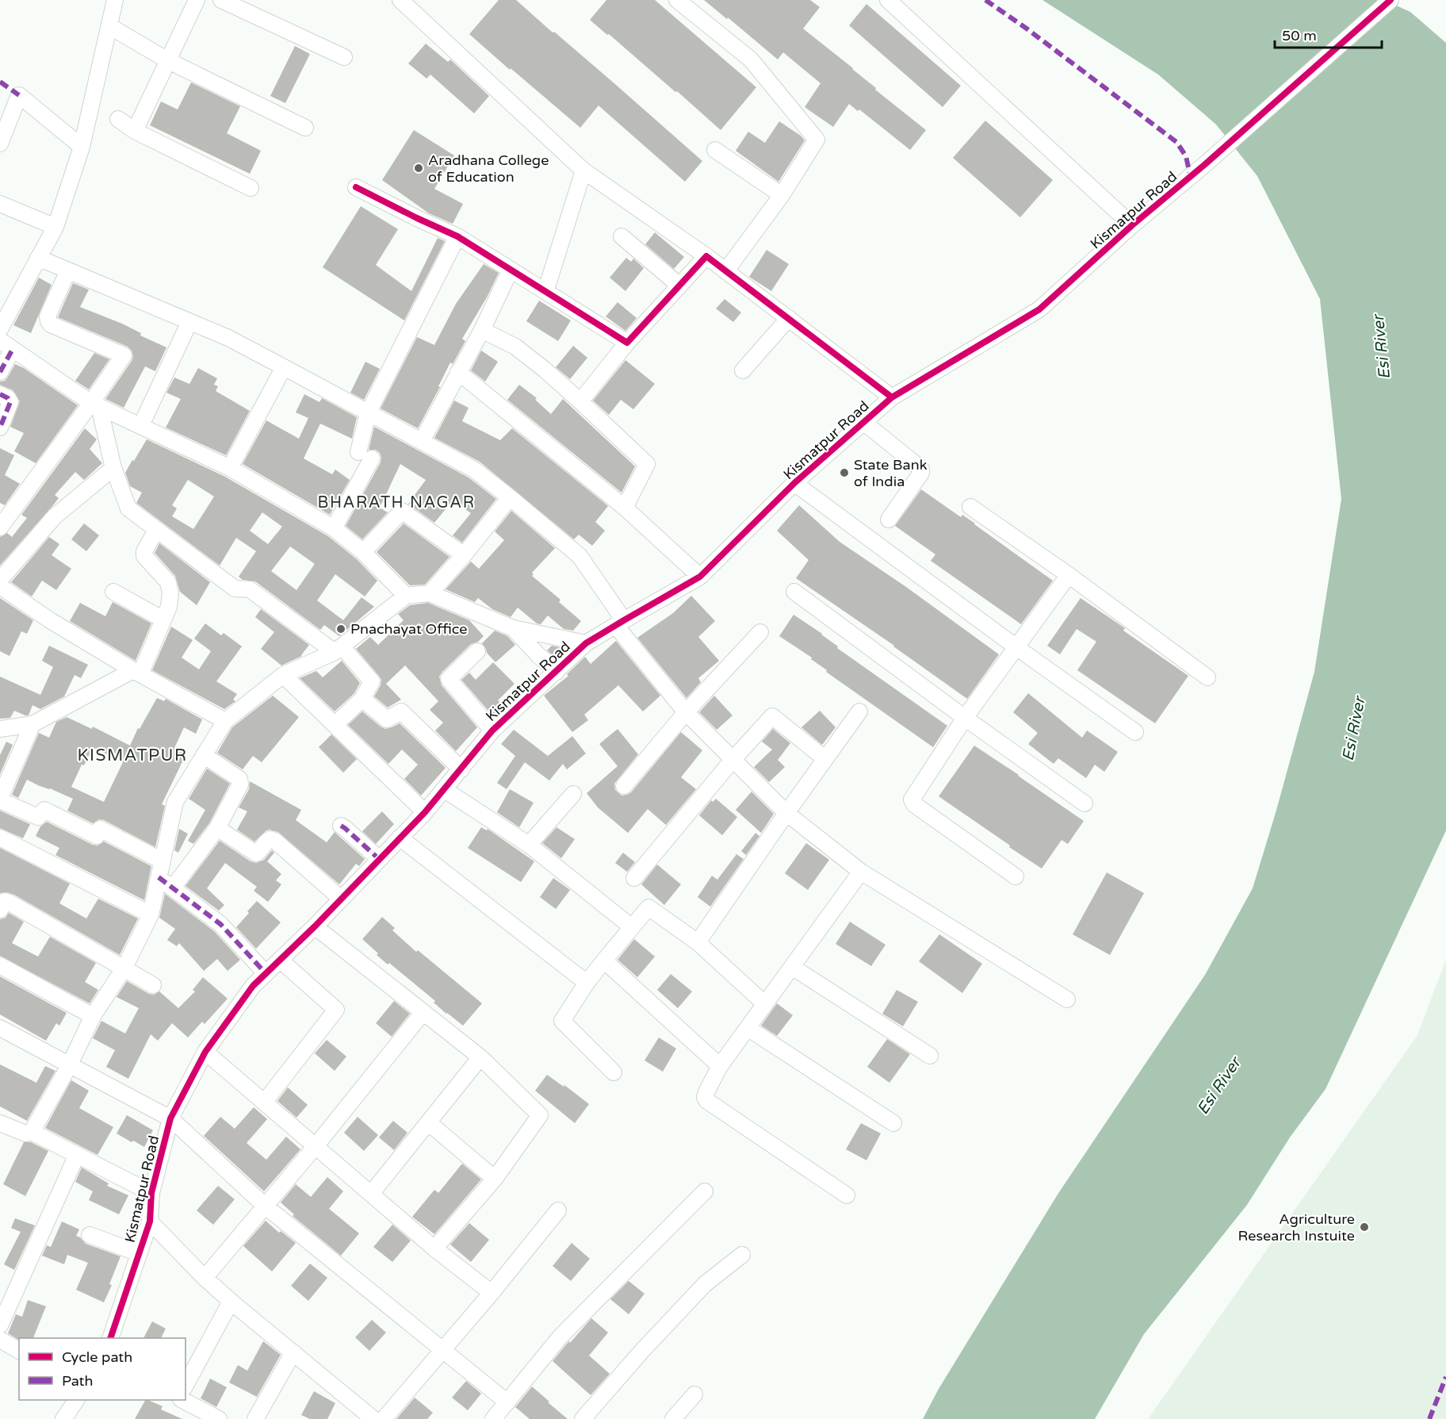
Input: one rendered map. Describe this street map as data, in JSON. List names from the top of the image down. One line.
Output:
{"streets":{"street":["Kismatpur Road"]},"districts":["BHARATH NAGAR","KISMATPUR"],"water":["Esi River"],"places":["Aradhana College of Education","State Bank of India","Pnachayat Office","Agriculture Research Instuite"],"legend":["Cycle path","Path"],"scale_bar":"50 m"}
